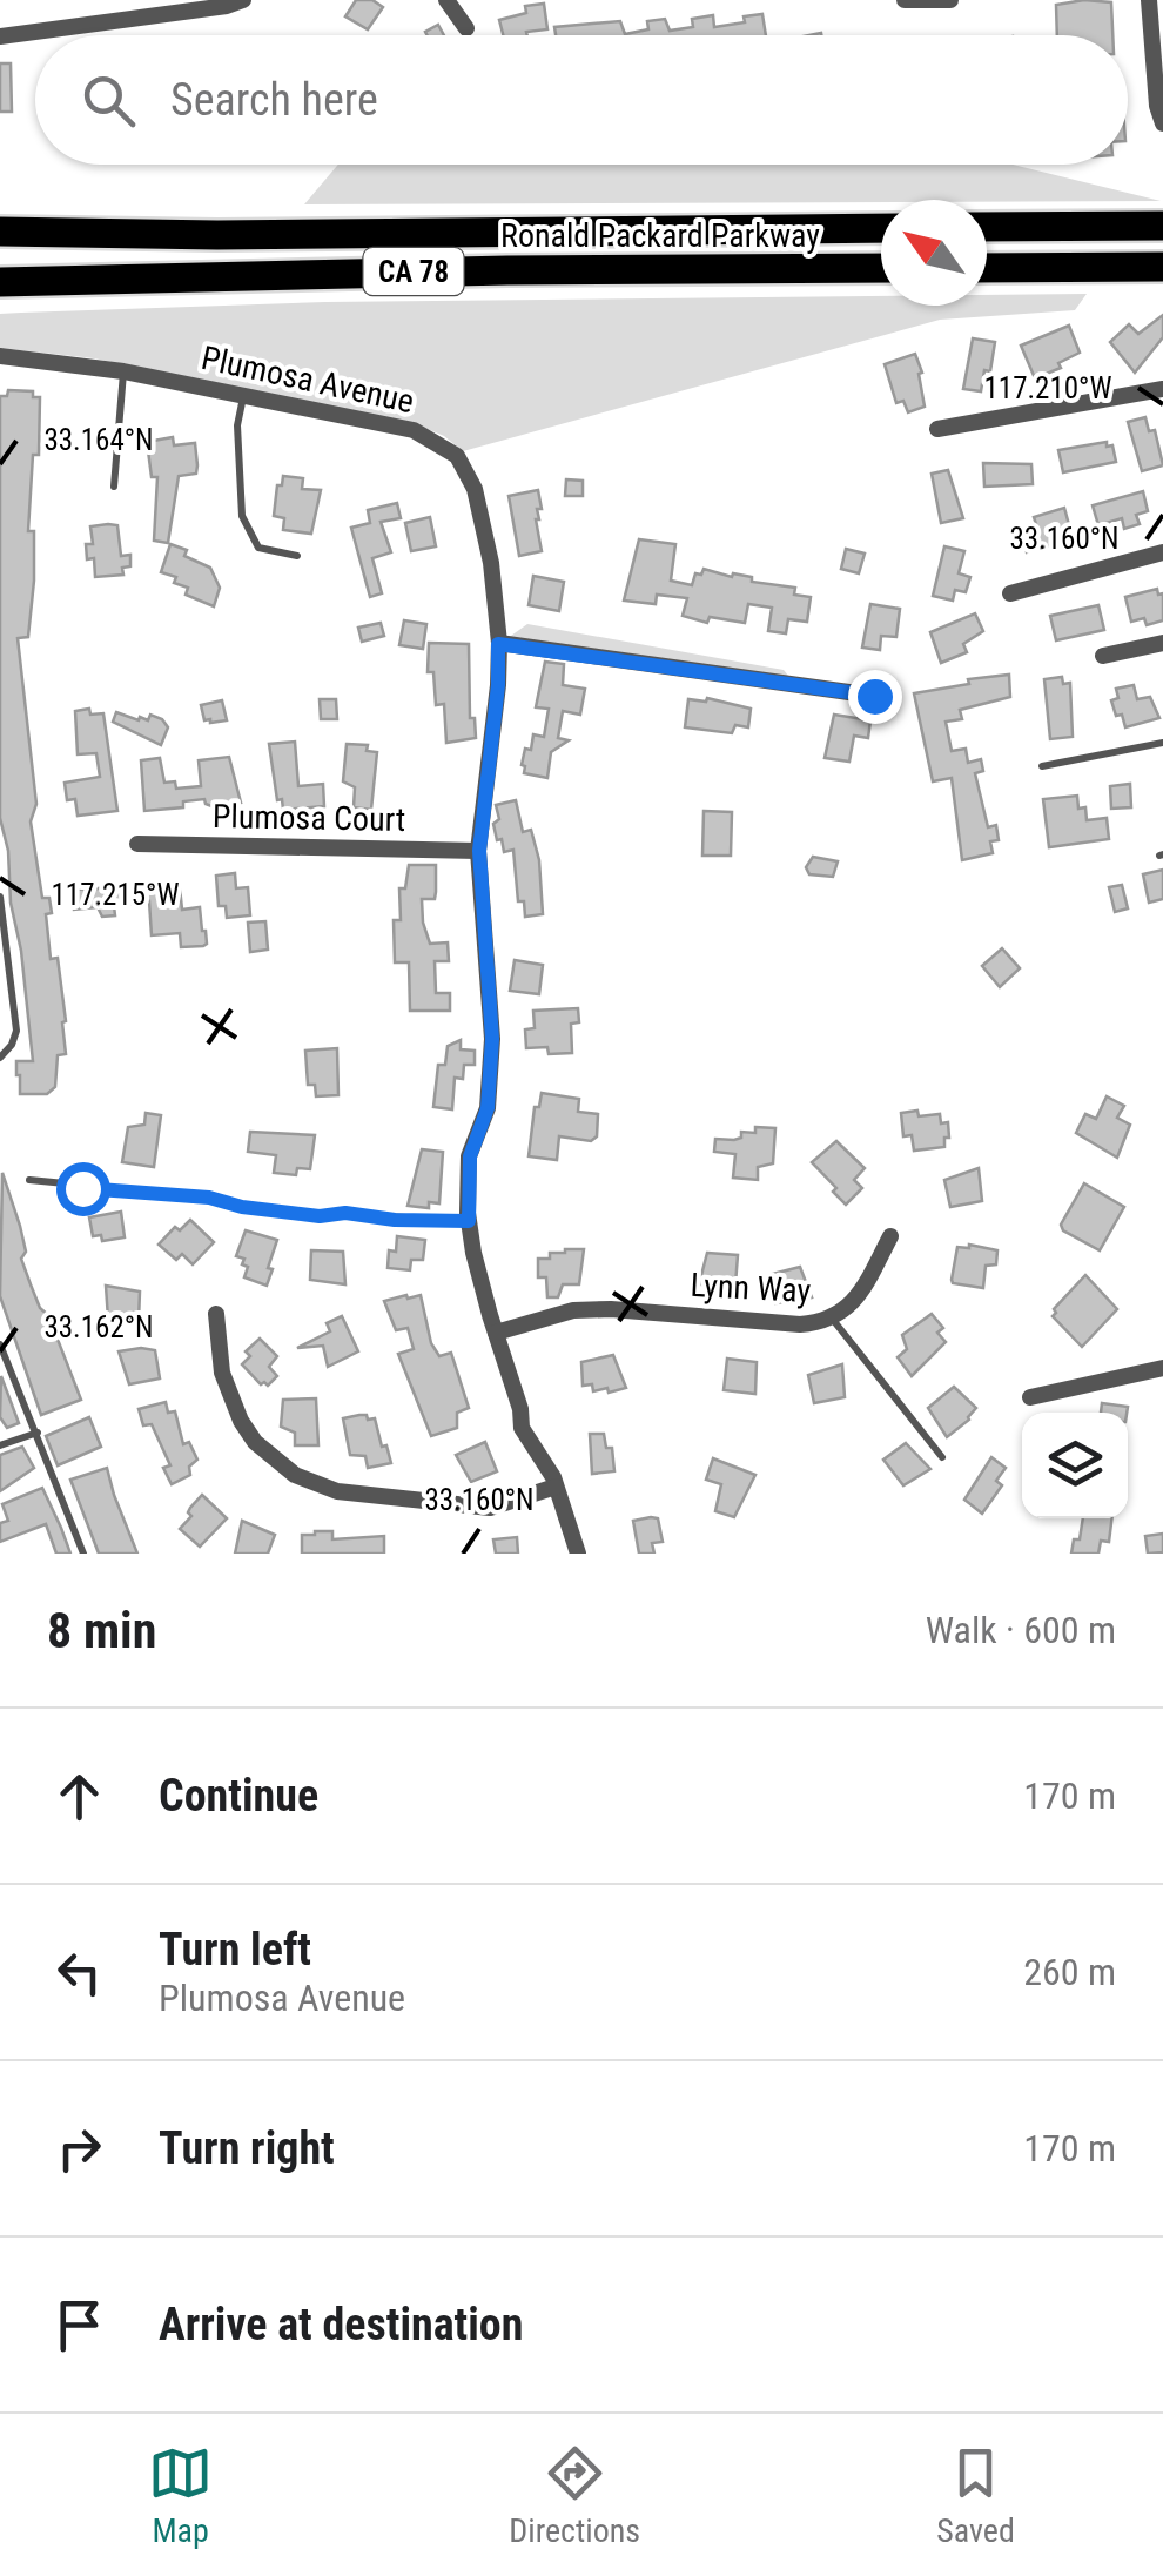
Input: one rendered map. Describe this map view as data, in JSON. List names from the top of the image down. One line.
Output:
{"streets":{"highway":["Ronald Packard Parkway","CA 78"],"street":["Plumosa Avenue","Plumosa Court","Lynn Way"]},"crossings":[["Plumosa Avenue","Plumosa Court"],["Plumosa Avenue","Lynn Way"]],"north":"top left","page":{"search":"Search here","heading":["8 min","Walk · 600 m"],"list":[["Continue","170 m"],["Turn left","Plumosa Avenue","260 m"],["Turn right","170 m"],"Arrive at destination"],"nav":["Map","Directions","Saved"]},"coordinates":["117.210°W","33.164°N","33.160°N","117.215°W","33.162°N"]}
